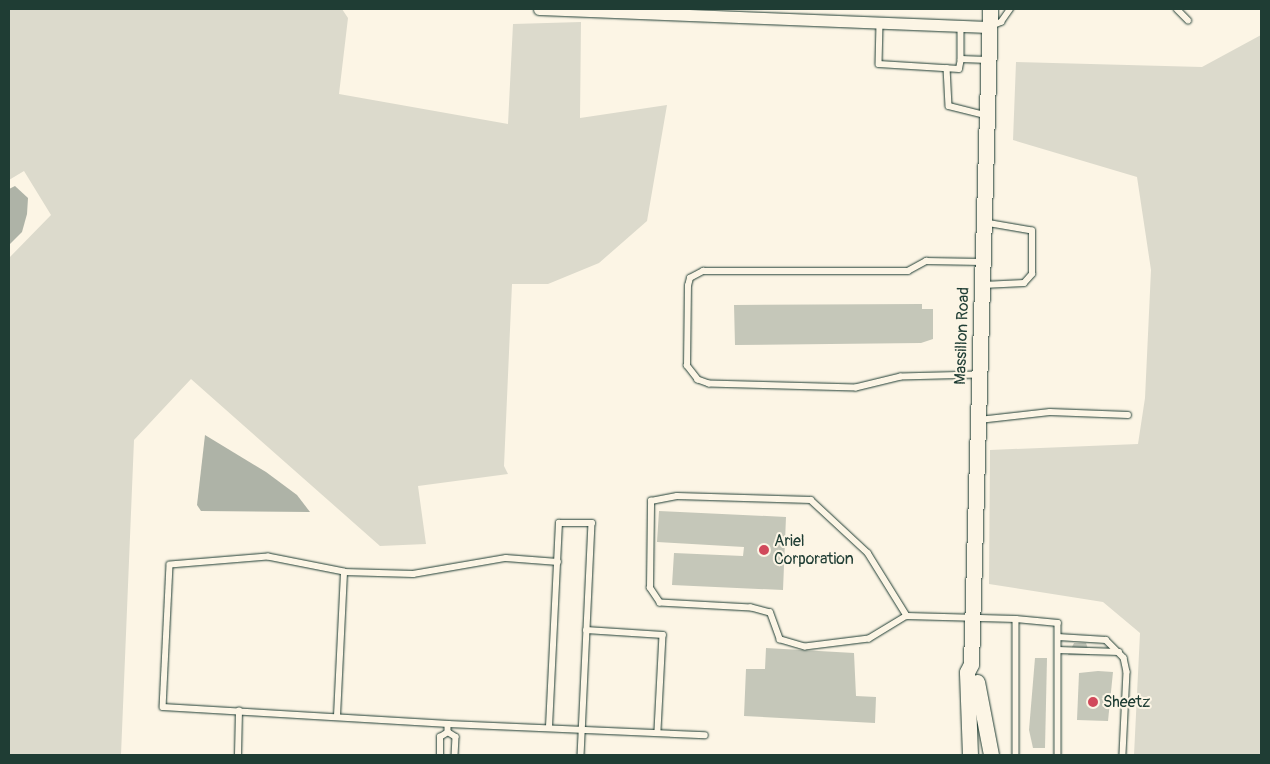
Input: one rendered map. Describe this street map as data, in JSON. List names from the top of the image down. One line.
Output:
{"streets":{"main road":["Massillon Road"]},"places":["Ariel Corporation","Sheetz"]}
